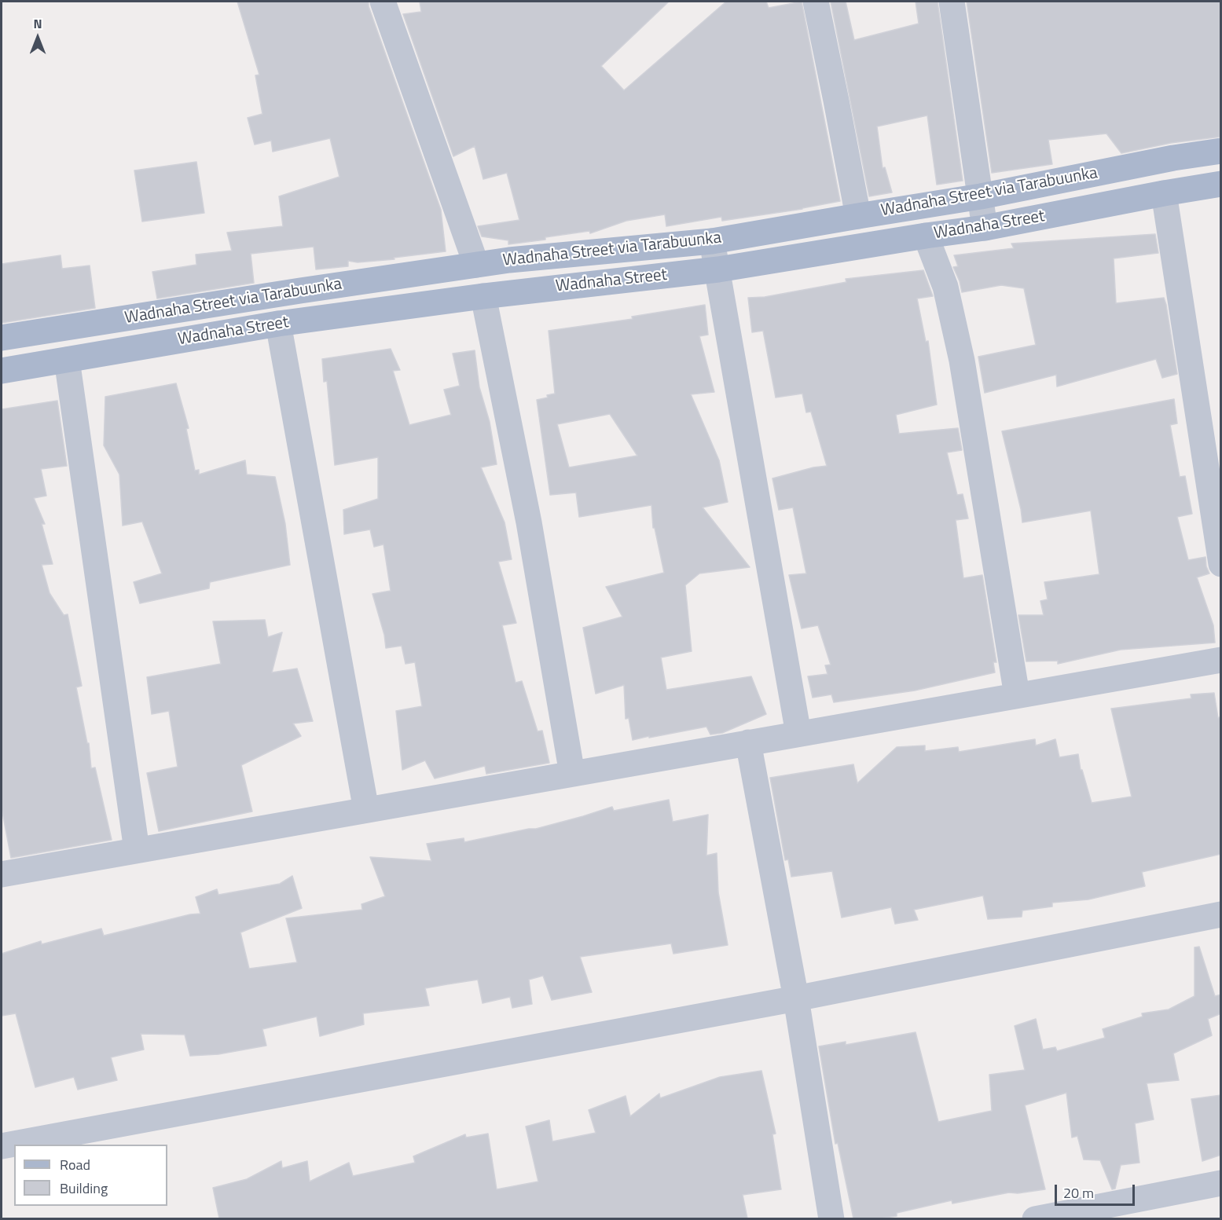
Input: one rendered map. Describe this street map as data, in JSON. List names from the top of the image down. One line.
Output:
{"streets":{"main road":["Wadnaha Street via Tarabuunka","Wadnaha Street"]},"legend":["Road","Building"],"scale_bar":"20 m","north":"top"}
